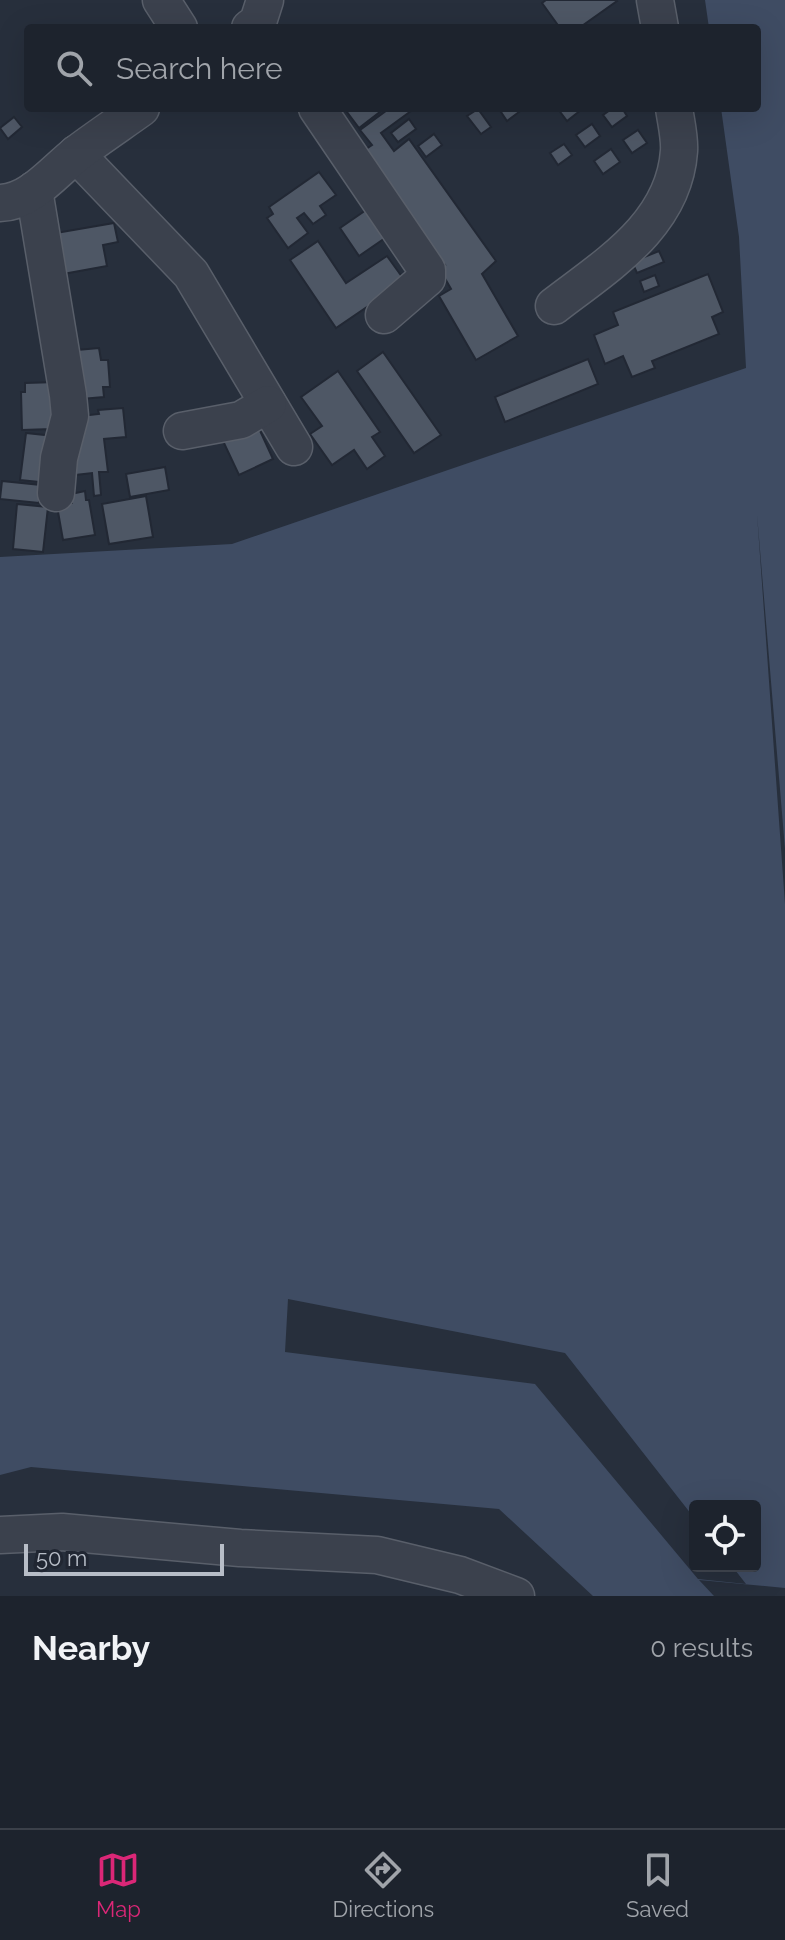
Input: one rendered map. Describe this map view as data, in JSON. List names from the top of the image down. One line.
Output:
{"scale_bar":"50 m","page":{"search":"Search here","scale":"50 m","heading":["Nearby","0 results"],"nav":["Map","Directions","Saved"]}}
